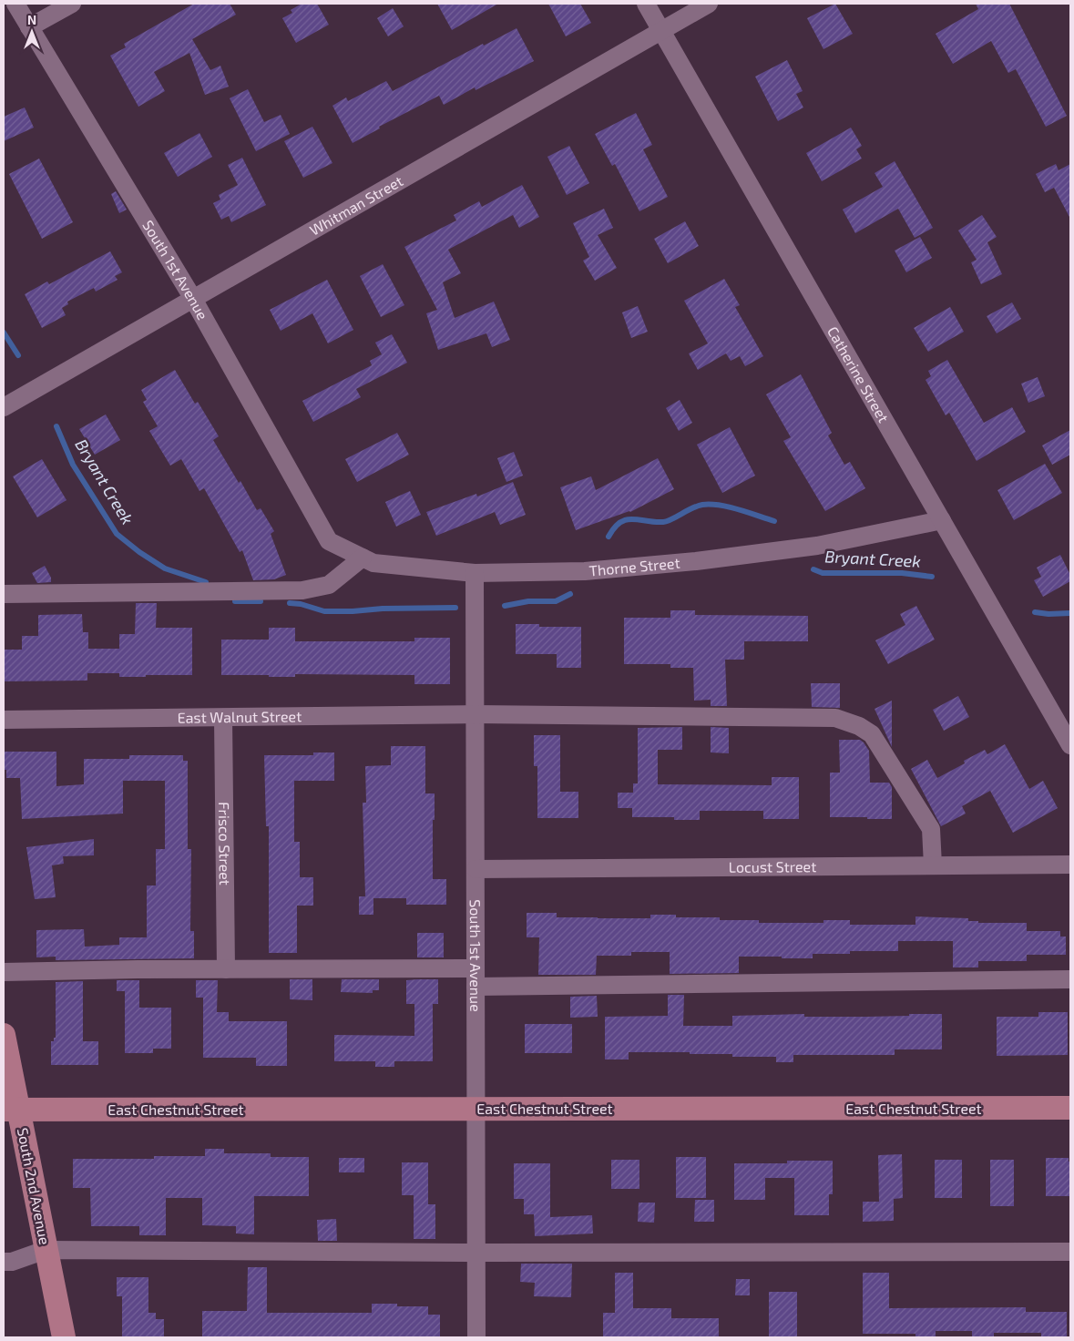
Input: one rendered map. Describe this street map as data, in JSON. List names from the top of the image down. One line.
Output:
{"streets":{"main road":["East Chestnut Street","South 2nd Avenue"],"street":["Whitman Street","South 1st Avenue","Catherine Street","Thorne Street","East Walnut Street","Frisco Street","Locust Street"]},"crossings":[["Whitman Street","South 1st Avenue"],["Whitman Street","Catherine Street"],["South 1st Avenue","Thorne Street"],["South 1st Avenue","East Walnut Street"],["South 1st Avenue","Locust Street"],["South 1st Avenue","East Chestnut Street"],["Catherine Street","Thorne Street"],["East Walnut Street","Frisco Street"],["East Walnut Street","Locust Street"],["East Chestnut Street","South 2nd Avenue"]],"water":["Bryant Creek"],"north":"top"}
